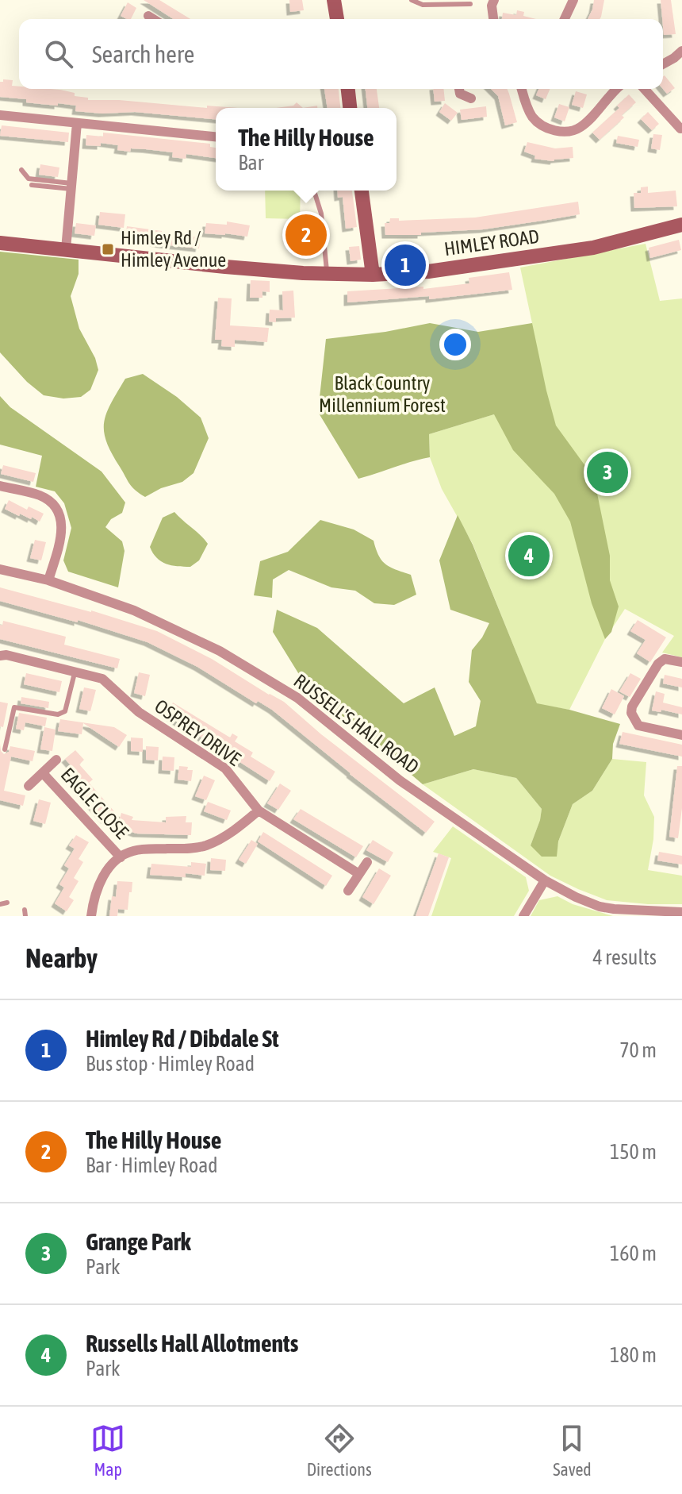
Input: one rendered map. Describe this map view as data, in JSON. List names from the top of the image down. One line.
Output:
{"streets":{"main road":["HIMLEY ROAD"],"street":["RUSSELL'S HALL ROAD","OSPREY DRIVE","EAGLE CLOSE"]},"parks":["Black Country Millennium Forest"],"places":{"transit":["Himley Rd / Himley Avenue"]},"page":{"search":"Search here","popup":["The Hilly House","Bar"],"pins":["2","1","3","4"],"heading":["Nearby","4 results"],"list":[{"mark":"1","name":"Himley Rd / Dibdale St","note":"Bus stop · Himley Road","value":"70 m"},{"mark":"2","name":"The Hilly House","note":"Bar · Himley Road","value":"150 m"},{"mark":"3","name":"Grange Park","note":"Park","value":"160 m"},{"mark":"4","name":"Russells Hall Allotments","note":"Park","value":"180 m"}],"nav":["Map","Directions","Saved"]}}
